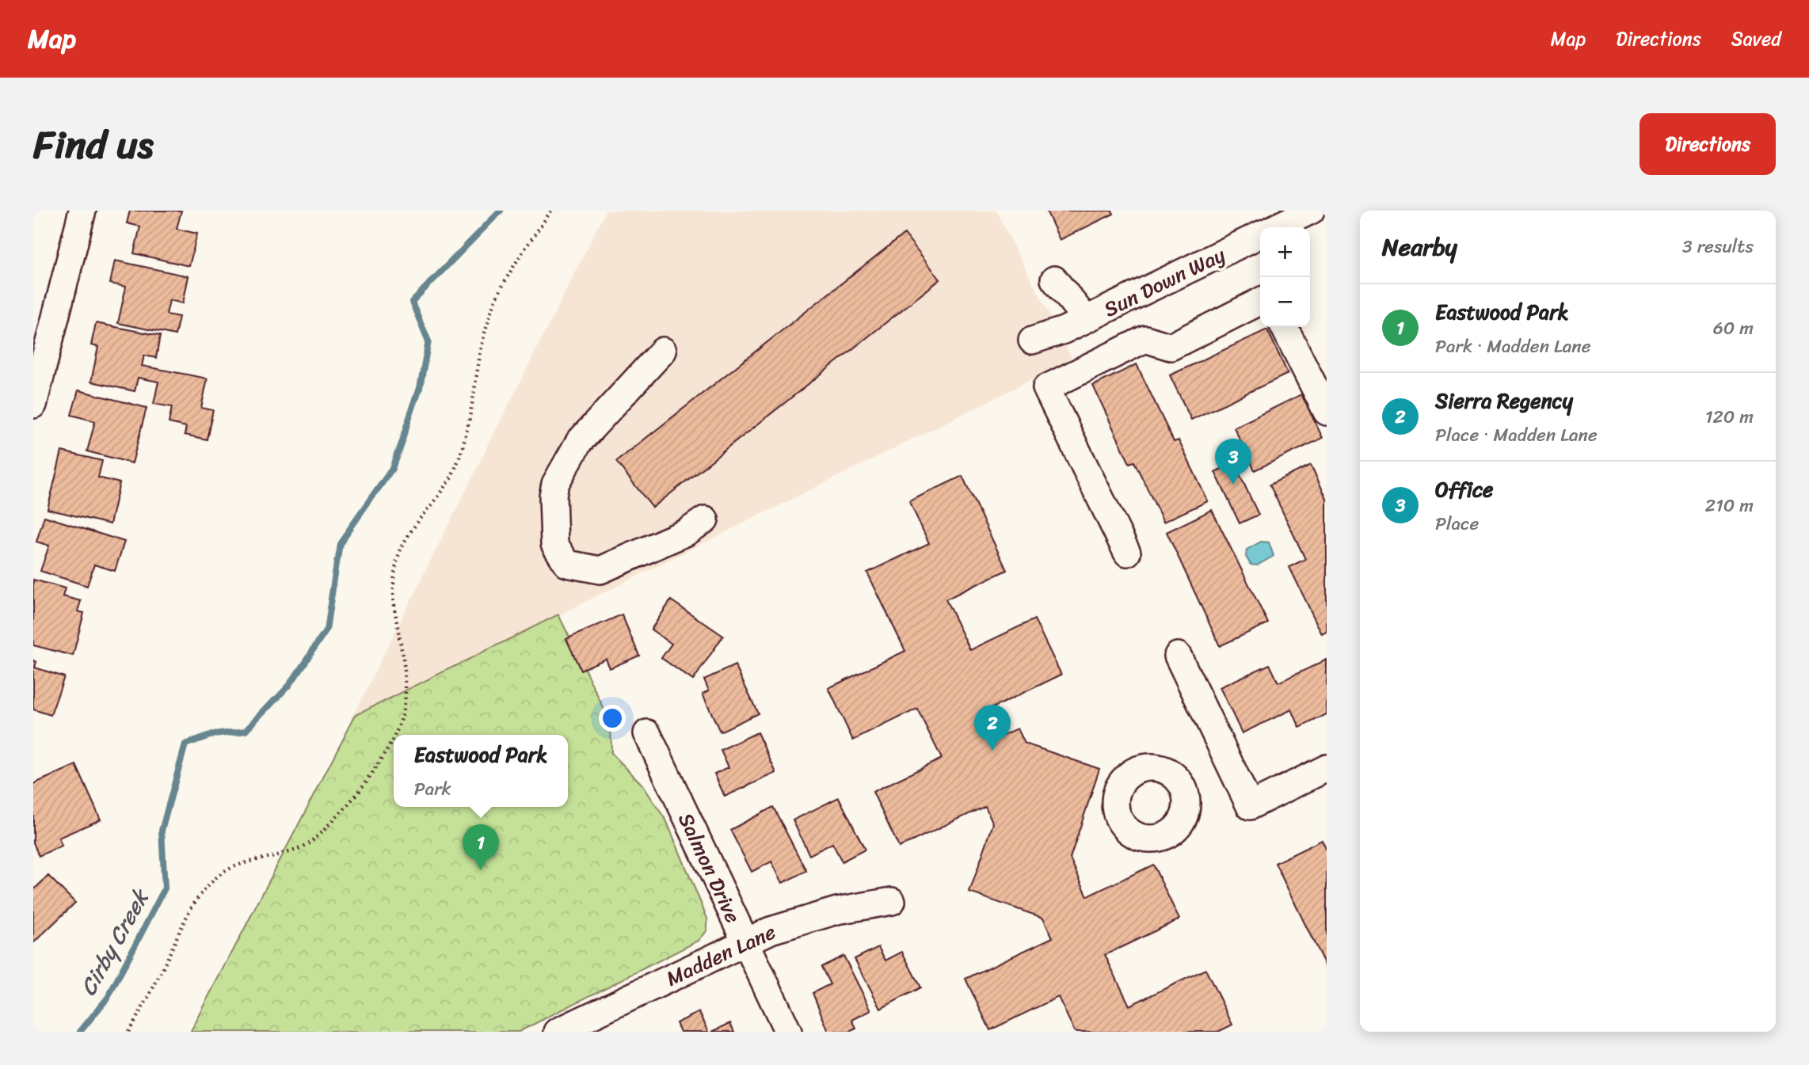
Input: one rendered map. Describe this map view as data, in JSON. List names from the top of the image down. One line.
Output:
{"streets":{"street":["Sun Down Way","Salmon Drive","Madden Lane"]},"crossings":[["Salmon Drive","Madden Lane"]],"water":["Cirby Creek"],"page":{"header":"Map","nav":["Map","Directions","Saved"],"title":"Find us","buttons":"Directions","heading":["Nearby","3 results"],"map_buttons":["+","−"],"list":[{"mark":"1","name":"Eastwood Park","note":"Park · Madden Lane","value":"60 m"},{"mark":"2","name":"Sierra Regency","note":"Place · Madden Lane","value":"120 m"},{"mark":"3","name":"Office","note":"Place","value":"210 m"}],"pins":["3","2","1"],"popup":["Eastwood Park","Park"]}}
